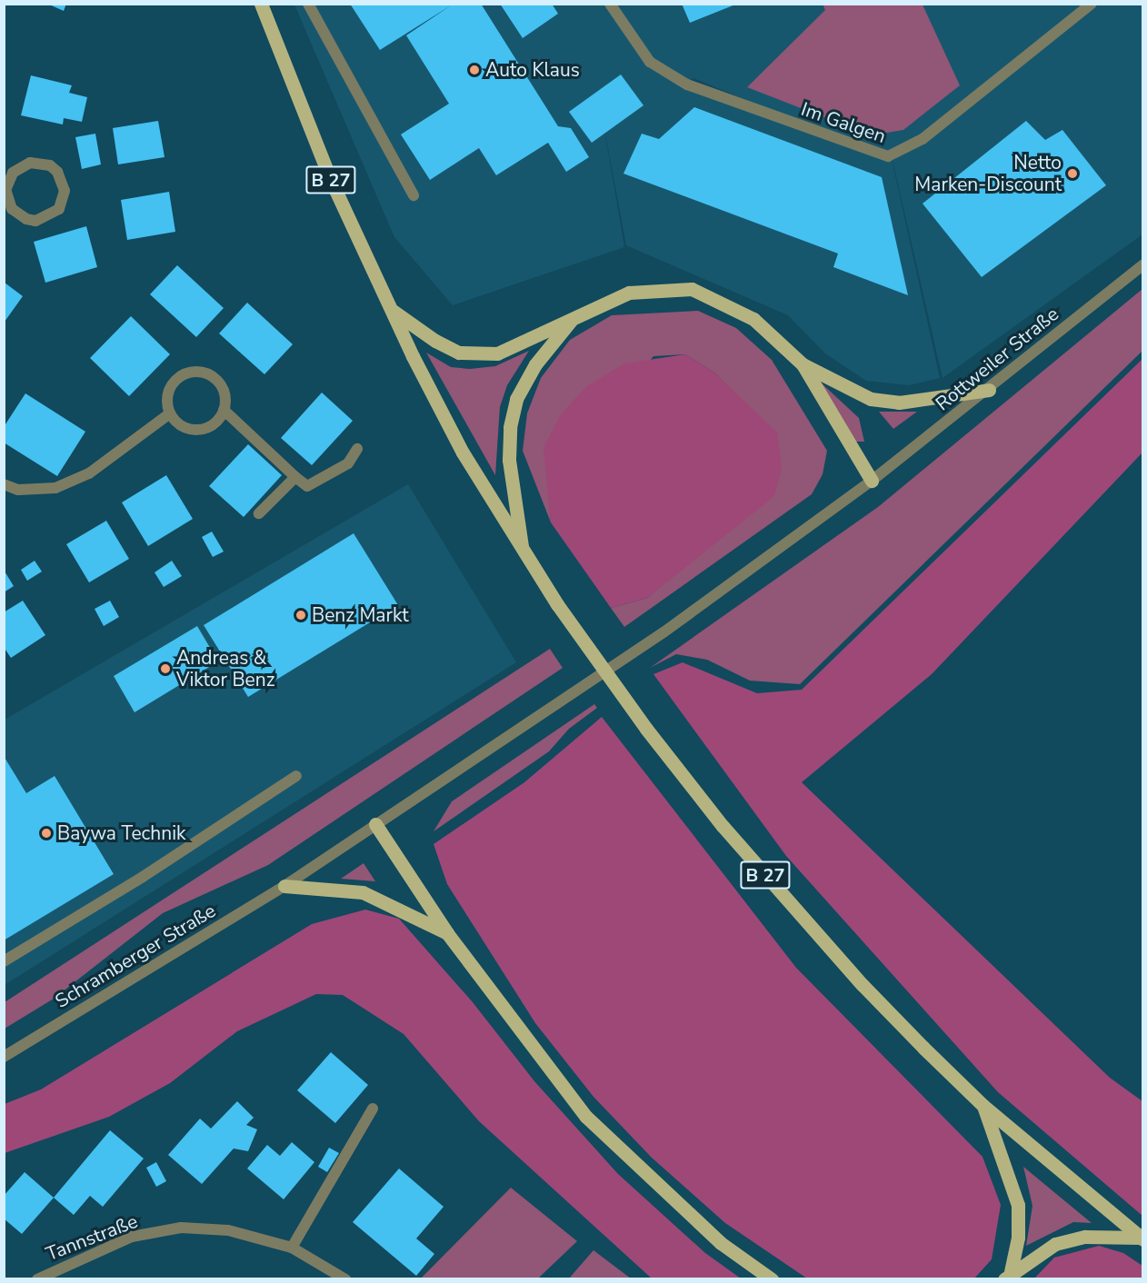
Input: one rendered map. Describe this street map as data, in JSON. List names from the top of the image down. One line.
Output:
{"streets":{"main road":["B 27"],"street":["Im Galgen","Rottweiler Straße","Schramberger Straße","Tannstraße"]},"crossings":[["Rottweiler Straße","Schramberger Straße"]],"places":["Auto Klaus","Netto Marken-Discount","Benz Markt","Andreas & Viktor Benz","Baywa Technik"]}
